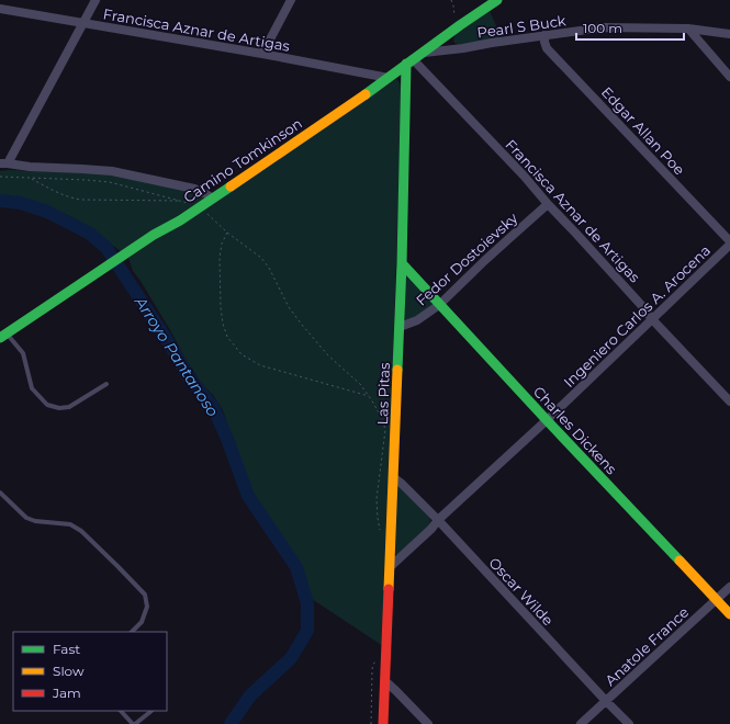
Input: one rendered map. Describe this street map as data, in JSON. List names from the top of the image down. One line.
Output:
{"streets":{"street":["Pearl S Buck","Francisca Aznar de Artigas","Edgar Allan Poe","Camino Tomkinson","Fedor Dostoievsky","Ingeniero Carlos A. Arocena","Las Pitas","Charles Dickens","Oscar Wilde","Anatole France"]},"crossings":[["Pearl S Buck","Edgar Allan Poe"],["Pearl S Buck","Camino Tomkinson"],["Francisca Aznar de Artigas","Camino Tomkinson"],["Francisca Aznar de Artigas","Fedor Dostoievsky"],["Francisca Aznar de Artigas","Ingeniero Carlos A. Arocena"],["Francisca Aznar de Artigas","Las Pitas"],["Edgar Allan Poe","Ingeniero Carlos A. Arocena"],["Camino Tomkinson","Las Pitas"],["Fedor Dostoievsky","Las Pitas"],["Fedor Dostoievsky","Charles Dickens"],["Ingeniero Carlos A. Arocena","Las Pitas"],["Ingeniero Carlos A. Arocena","Charles Dickens"],["Ingeniero Carlos A. Arocena","Oscar Wilde"],["Las Pitas","Charles Dickens"],["Las Pitas","Oscar Wilde"],["Charles Dickens","Anatole France"],["Oscar Wilde","Anatole France"]],"water":["Arroyo Pantanoso"],"legend":["Fast","Slow","Jam"],"scale_bar":"100 m"}
